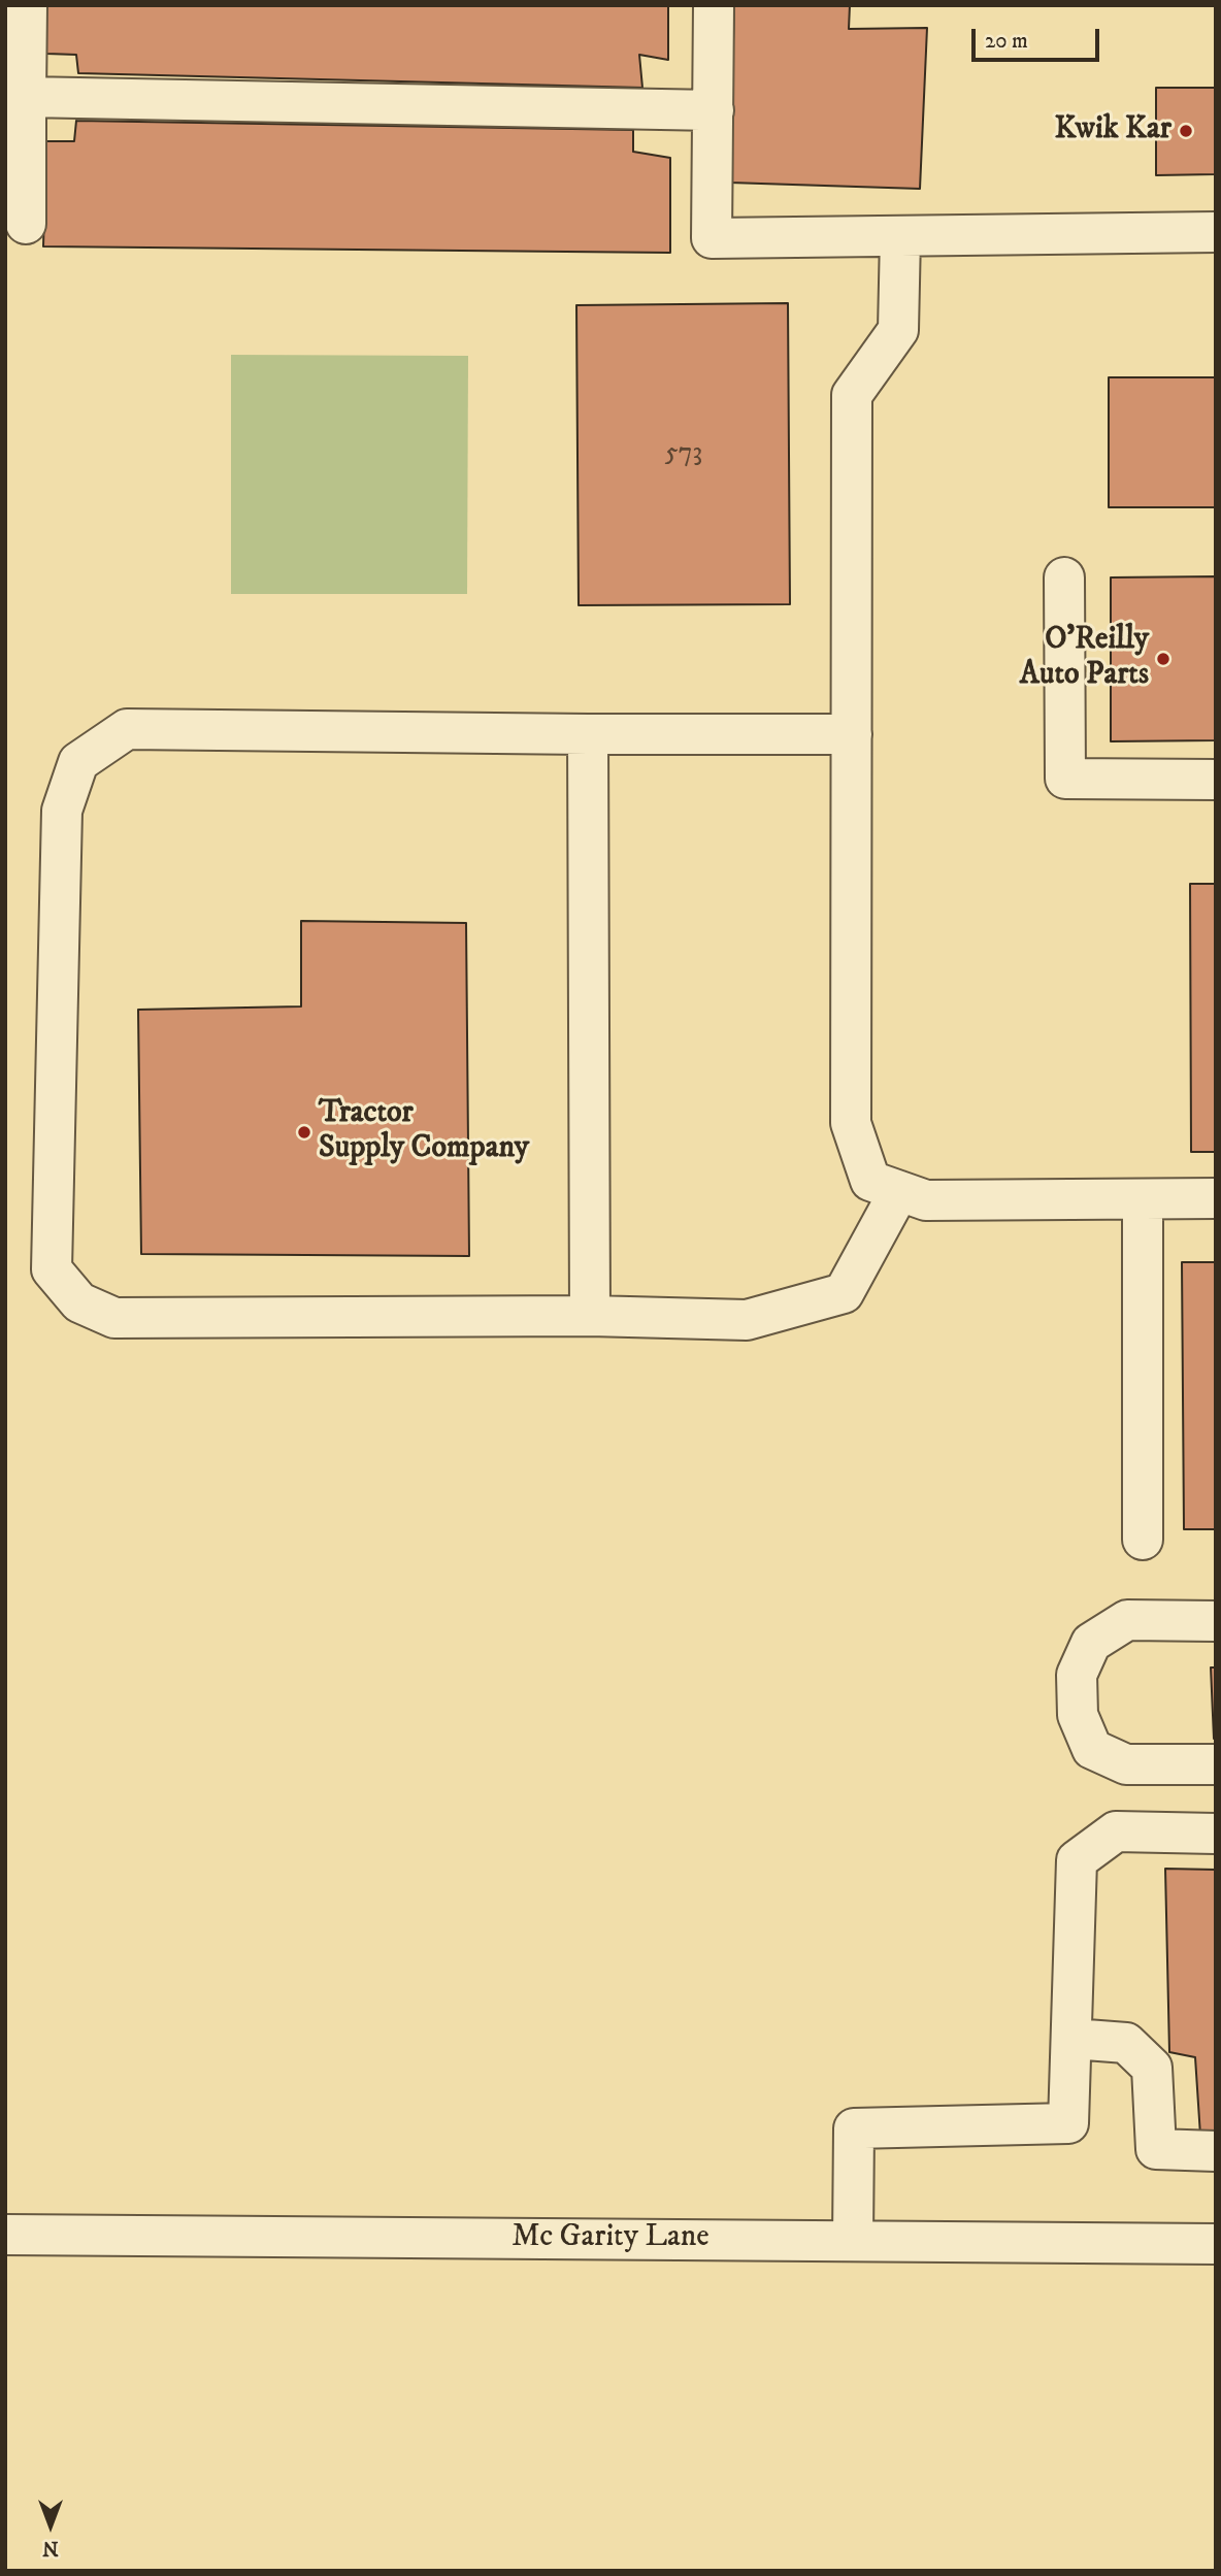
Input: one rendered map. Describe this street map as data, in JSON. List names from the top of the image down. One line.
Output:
{"streets":{"street":["Mc Garity Lane"]},"places":["Kwik Kar","O'Reilly Auto Parts","Tractor Supply Company"],"house_numbers":["573"],"scale_bar":"20 m","north":"bottom"}
